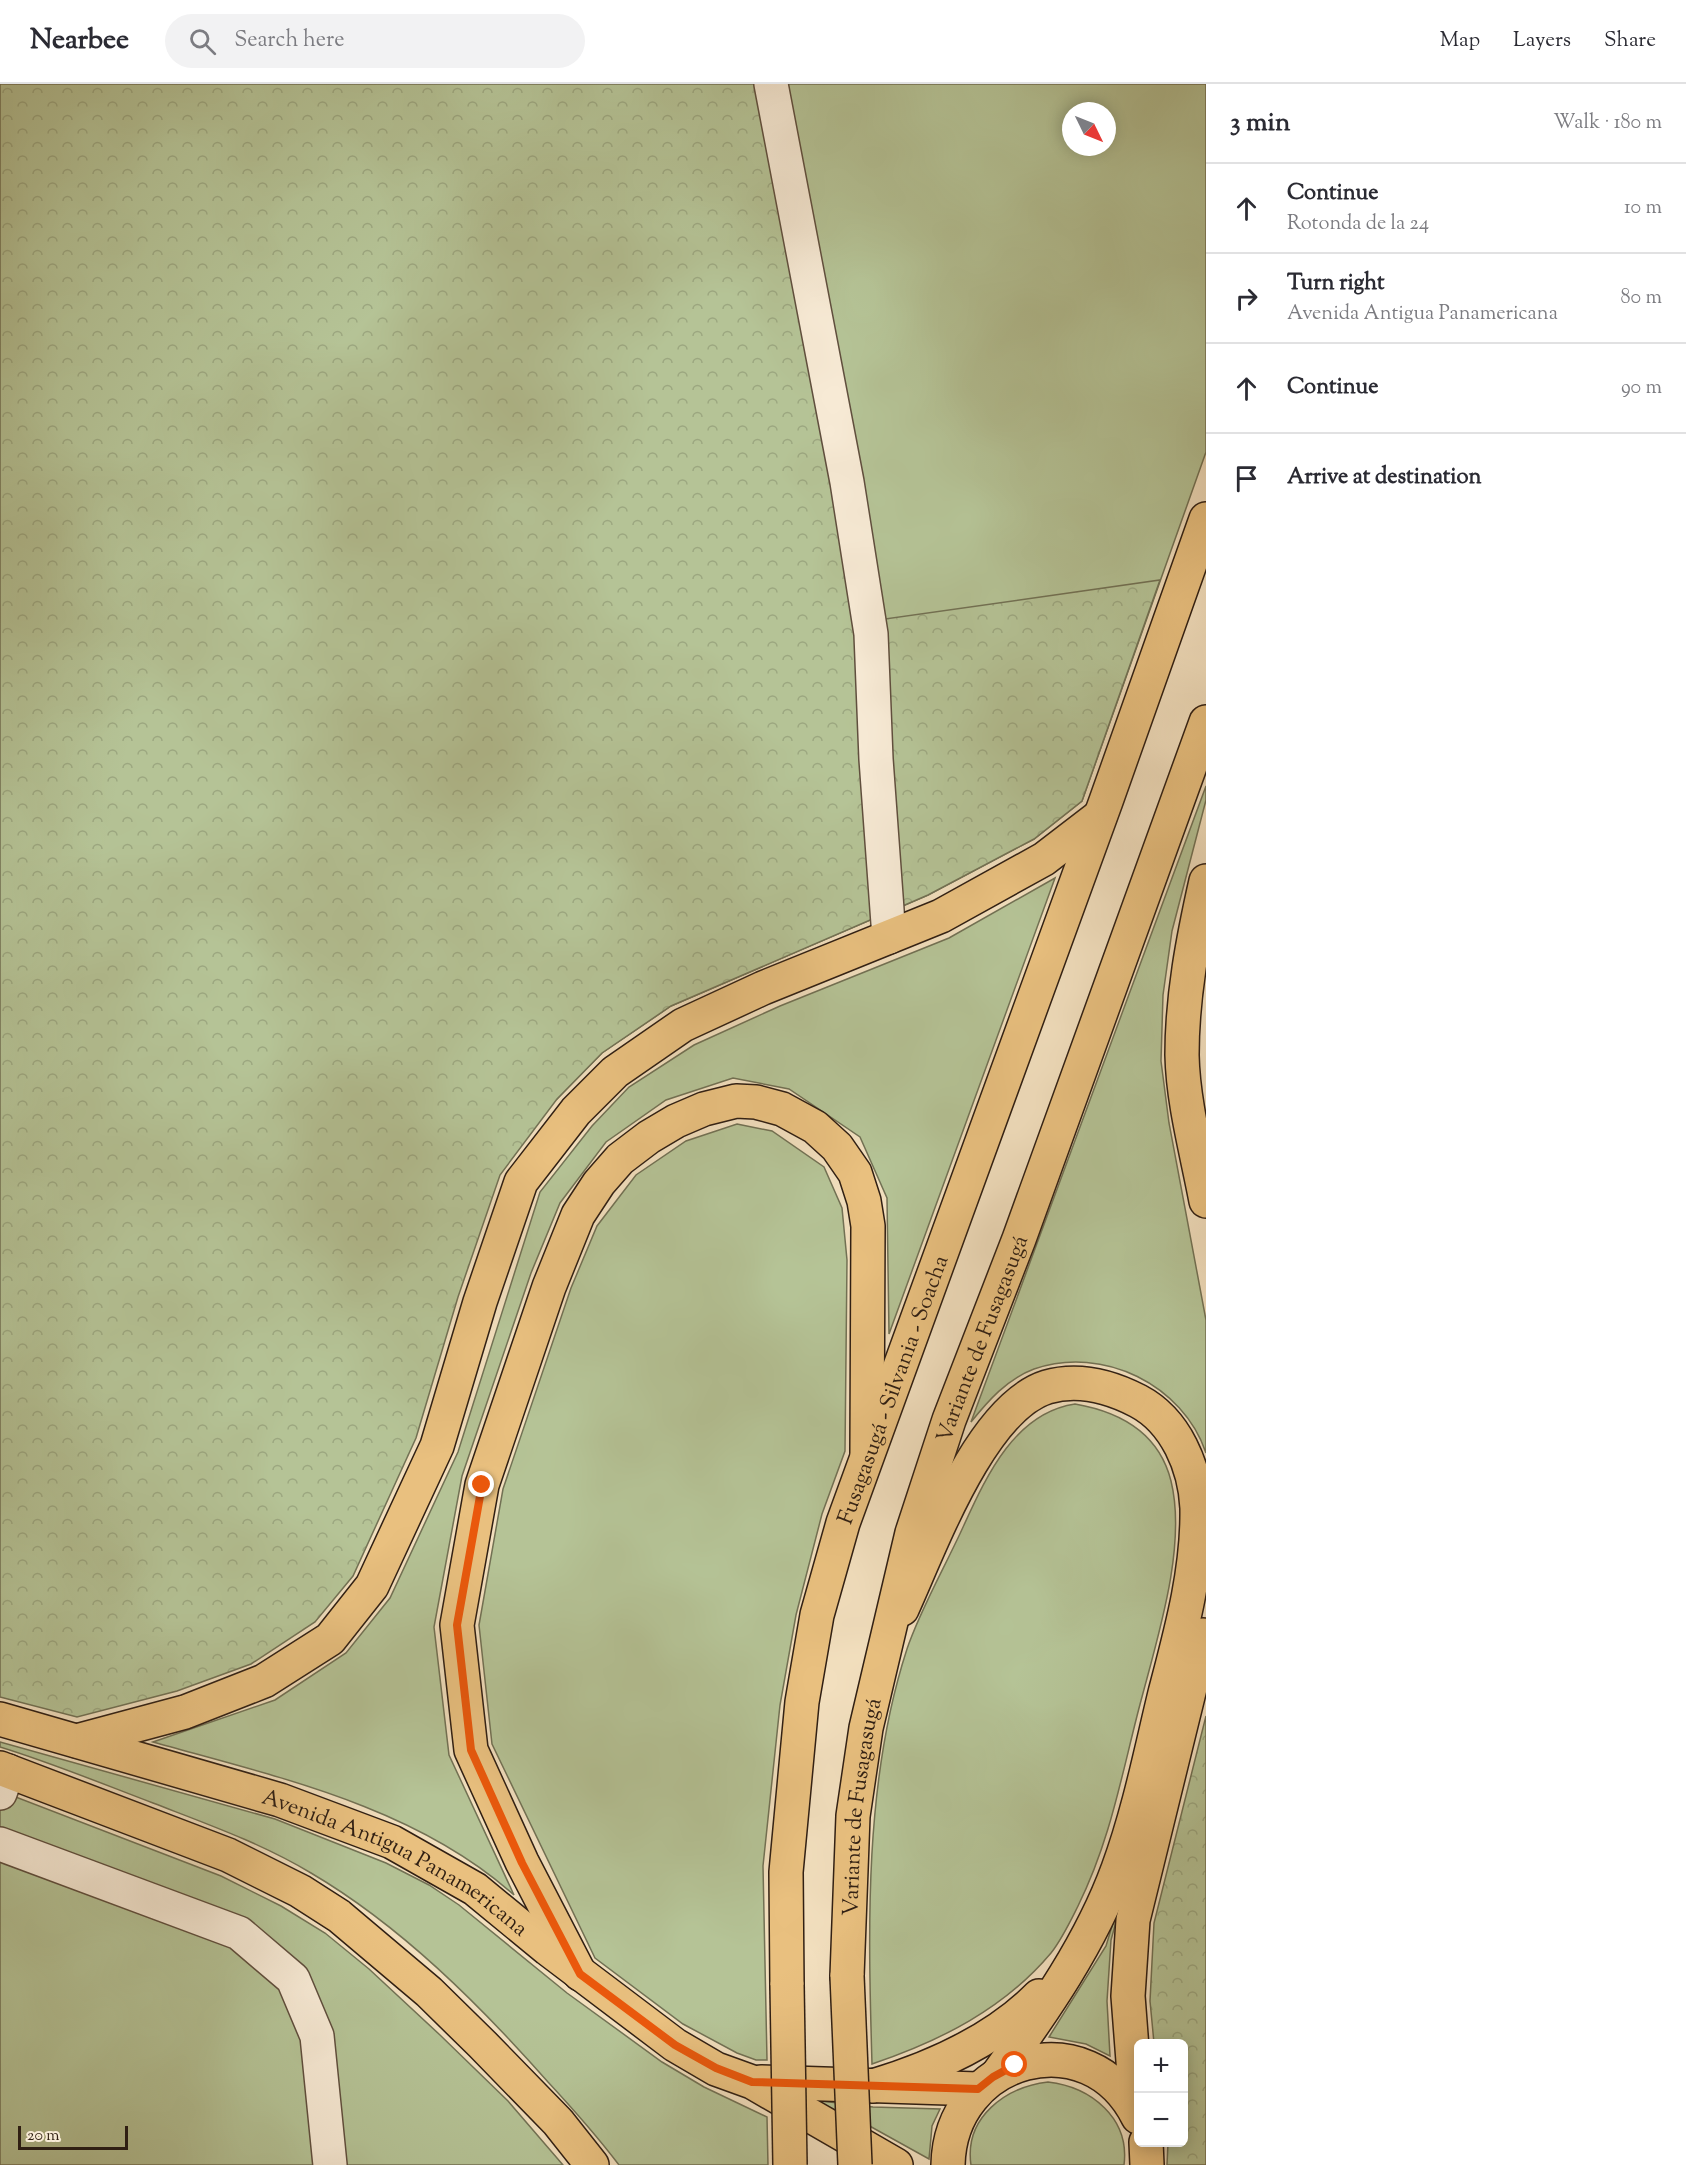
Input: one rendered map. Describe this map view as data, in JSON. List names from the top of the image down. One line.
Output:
{"streets":{"main road":["Variante de Fusagasugá","Fusagasugá - Silvania - Soacha","Avenida Antigua Panamericana"]},"scale_bar":"20 m","north":"bottom right","page":{"header":"Nearbee","search":"Search here","nav":["Map","Layers","Share"],"heading":["3 min","Walk · 180 m"],"list":[["Continue","Rotonda de la 24","10 m"],["Turn right","Avenida Antigua Panamericana","80 m"],["Continue","90 m"],"Arrive at destination"],"map_buttons":["+","−"],"scale":"20 m"}}
